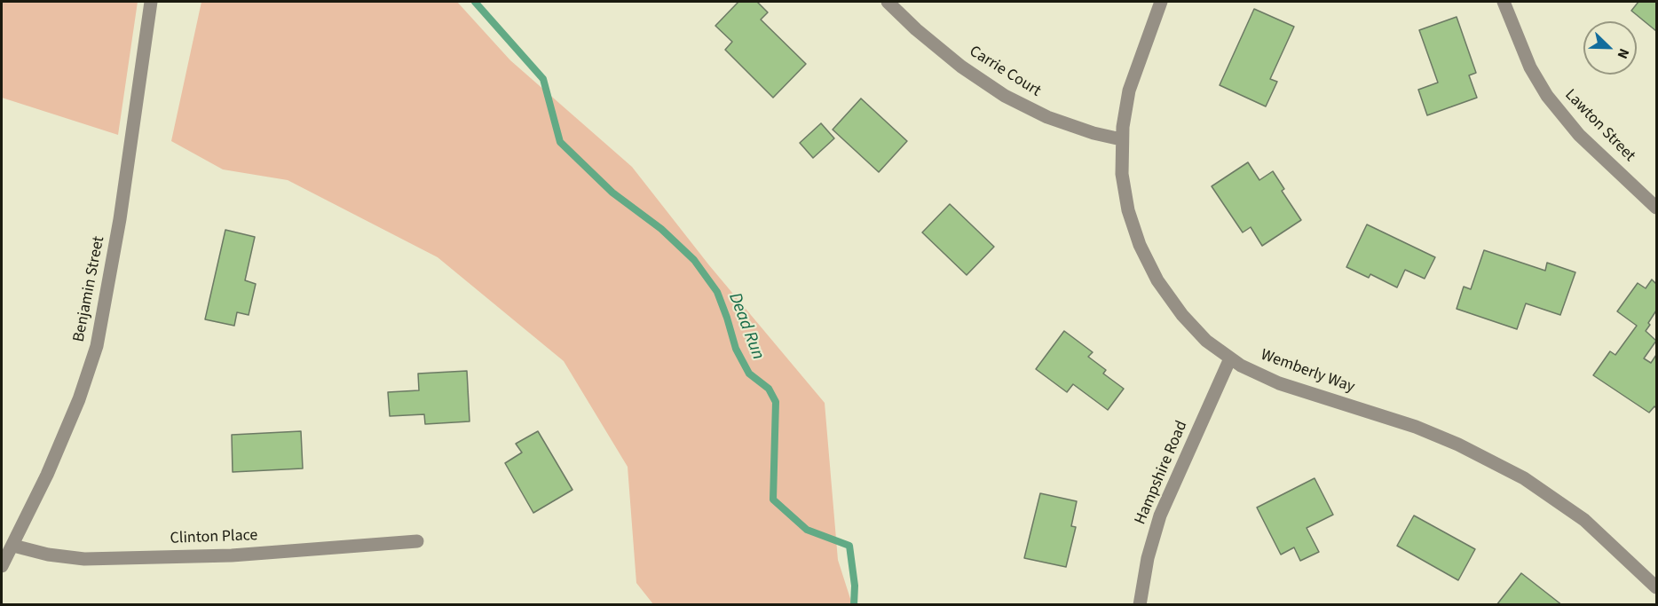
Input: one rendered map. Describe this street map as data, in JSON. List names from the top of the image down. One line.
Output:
{"streets":{"street":["Carrie Court","Lawton Street","Benjamin Street","Wemberly Way","Hampshire Road","Clinton Place"]},"crossings":[["Carrie Court","Wemberly Way"],["Benjamin Street","Clinton Place"],["Wemberly Way","Hampshire Road"]],"water":["Dead Run"],"north":"bottom right"}
